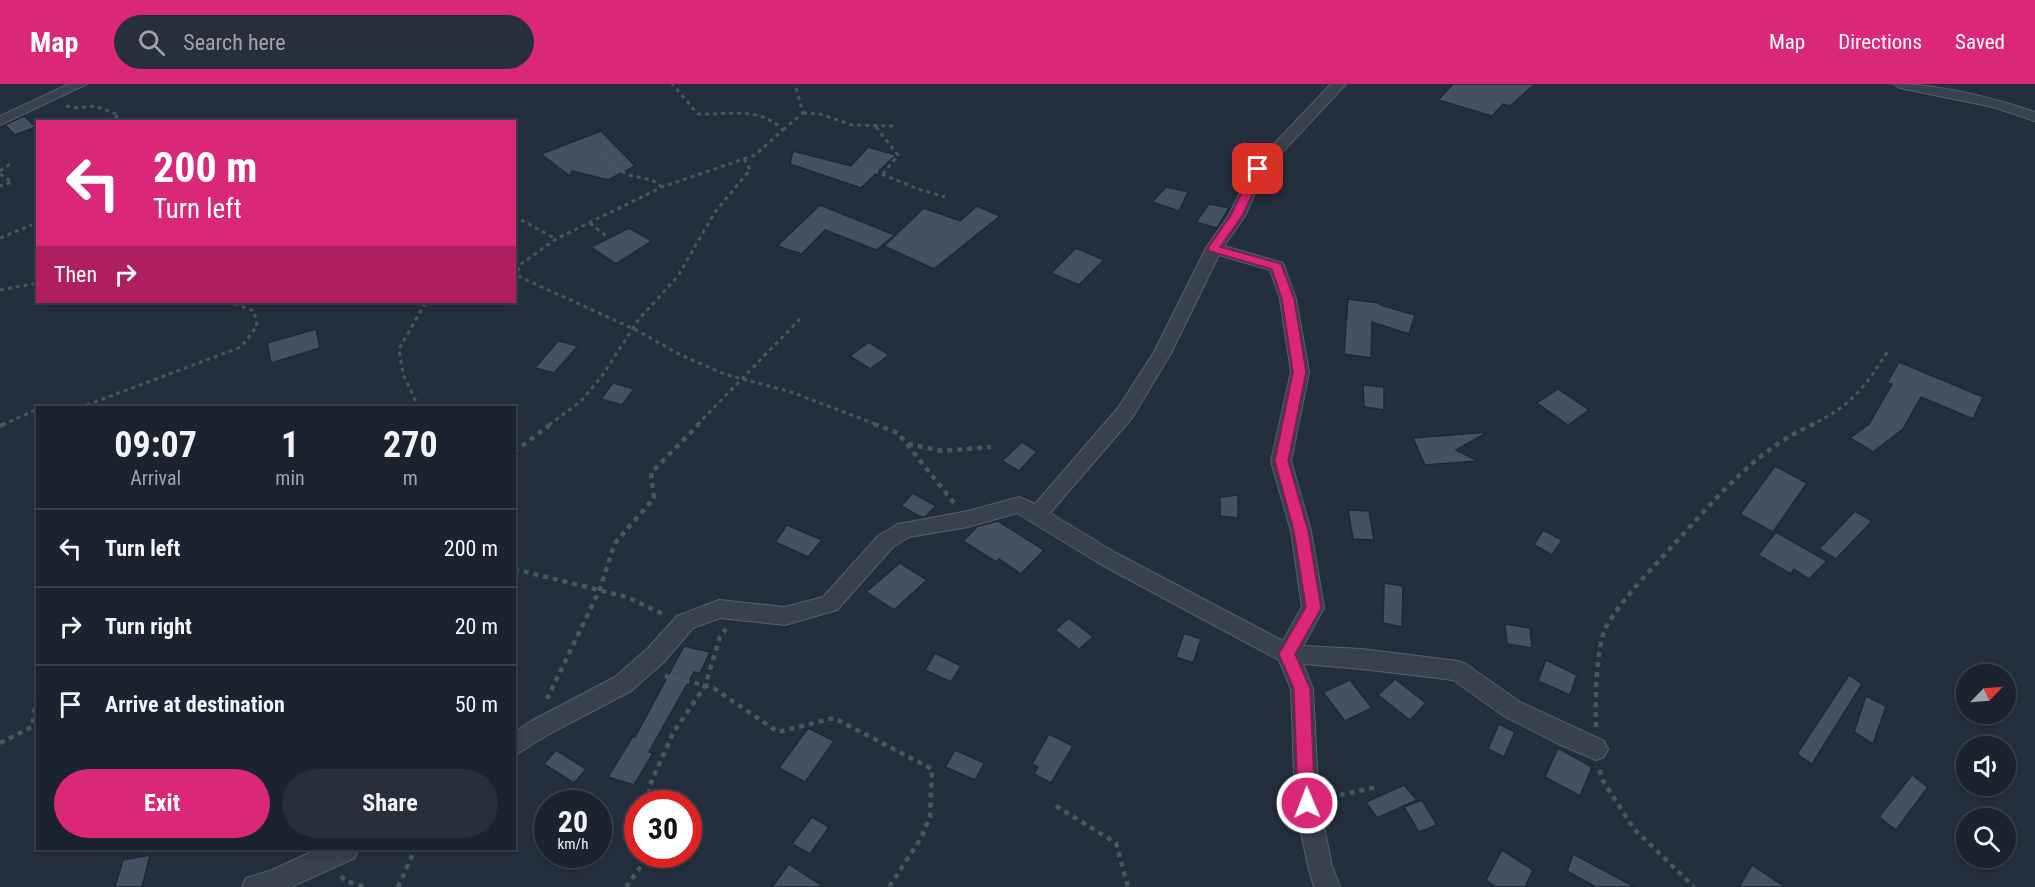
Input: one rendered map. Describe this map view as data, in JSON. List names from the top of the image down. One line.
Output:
{"north":"top right","page":{"header":"Map","search":"Search here","nav":["Map","Directions","Saved"],"turn":["200 m","Turn left"],"then":"Then","eta":["09:07","Arrival","1","min","270","m"],"list":[{"name":"Turn left","value":"200 m"},{"name":"Turn right","value":"20 m"},{"name":"Arrive at destination","value":"50 m"}],"buttons":["Exit","Share"],"speed":"20 km/h","limit":"30"}}
